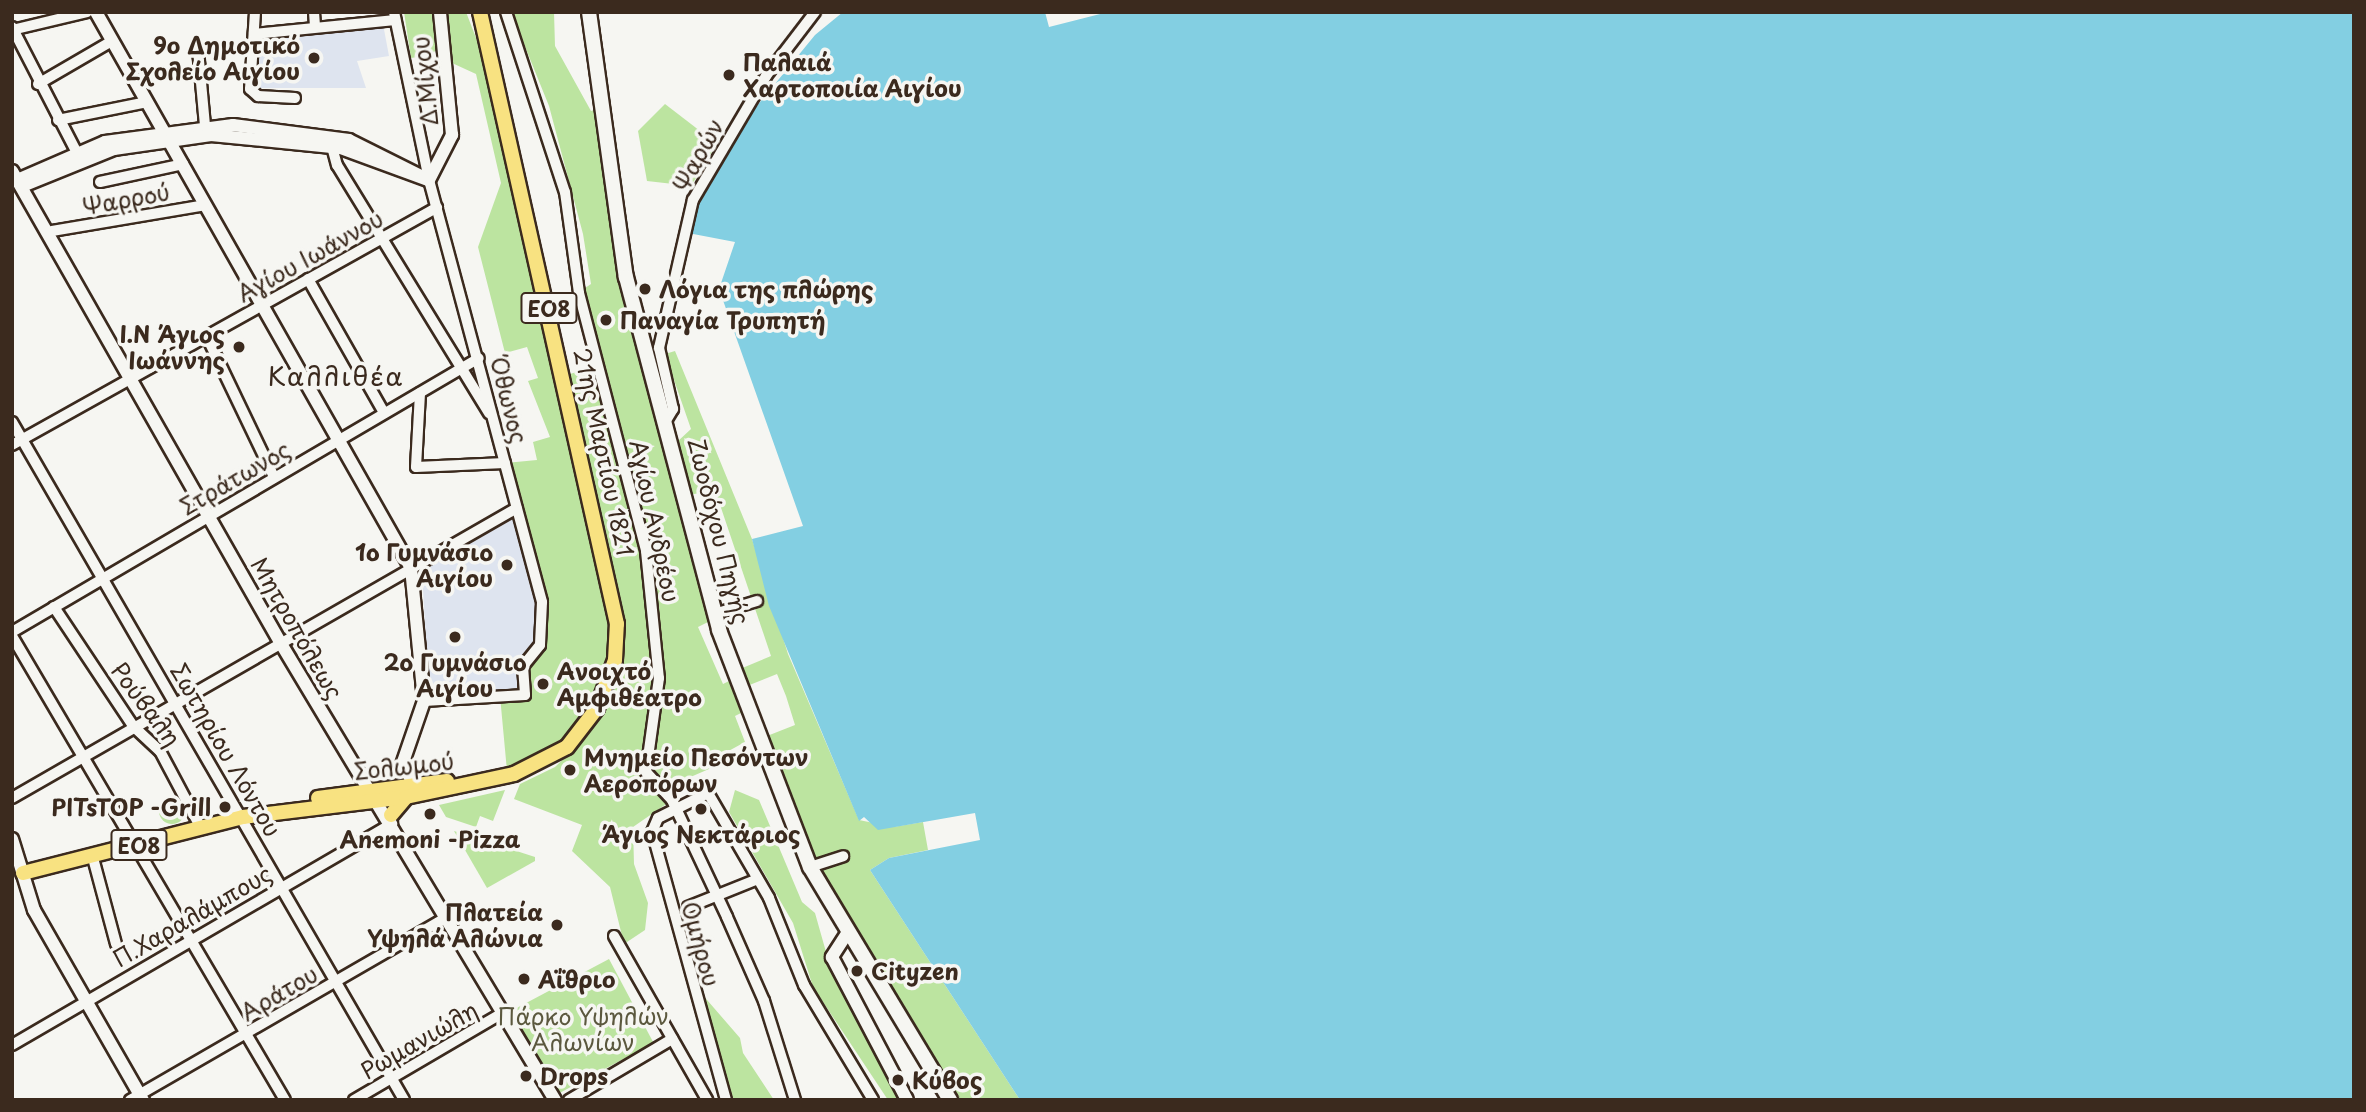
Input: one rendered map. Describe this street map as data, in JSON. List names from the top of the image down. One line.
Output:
{"streets":{"main road":["ΕΟ8","21ης Μαρτίου 1821","Ζωοδόχου Πηγής","Σολωμού"],"street":["Δ.Μίχου","Ψαρών","Ψαρρού","Αγίου Ιωάννου","Όθωνος","Στράτωνος","Αγίου Ανδρέου","Μητροπόλεως","Ρούβαλη","Σωτηρίου Λόντου","Π.Χαραλάμπους","Ομήρου","Αράτου","Ρωμανιώλη"]},"crossings":[["Δ.Μίχου","Όθωνος"],["Ψαρών","Ζωοδόχου Πηγής"],["Ψαρρού","Μητροπόλεως"],["Αγίου Ιωάννου","Όθωνος"],["Αγίου Ιωάννου","Μητροπόλεως"],["Αγίου Ιωάννου","Σωτηρίου Λόντου"],["Όθωνος","Στράτωνος"],["21ης Μαρτίου 1821","Σολωμού"],["Στράτωνος","Μητροπόλεως"],["Στράτωνος","Ρούβαλη"],["Στράτωνος","Σωτηρίου Λόντου"],["Αγίου Ανδρέου","Ομήρου"],["Μητροπόλεως","Σολωμού"],["Μητροπόλεως","Π.Χαραλάμπους"],["Μητροπόλεως","Αράτου"],["Μητροπόλεως","Ρωμανιώλη"],["Ρούβαλη","Σολωμού"],["Σωτηρίου Λόντου","Σολωμού"],["Σωτηρίου Λόντου","Π.Χαραλάμπους"],["Σωτηρίου Λόντου","Αράτου"],["Σωτηρίου Λόντου","Ρωμανιώλη"]],"districts":["Καλλιθέα"],"parks":["Πάρκο Υψηλών Αλωνίων"],"places":["9ο Δημοτικό Σχολείο Αιγίου","Παλαιά Χαρτοποιία Αιγίου","Λόγια της πλώρης","Παναγία Τρυπητή","Ι.Ν Άγιος Ιωάννης","1ο Γυμνάσιο Αιγίου","2ο Γυμνάσιο Αιγίου","Aνοιχτό Aμφιθέατρο","Μνημείο Πεσόντων Αεροπόρων","PITsTOP -Grill","Άγιος Νεκτάριος","Anemoni -Pizza","Πλατεία Υψηλά Αλώνια","Cityzen","Αΐθριο","Drops","Κύβος"]}
